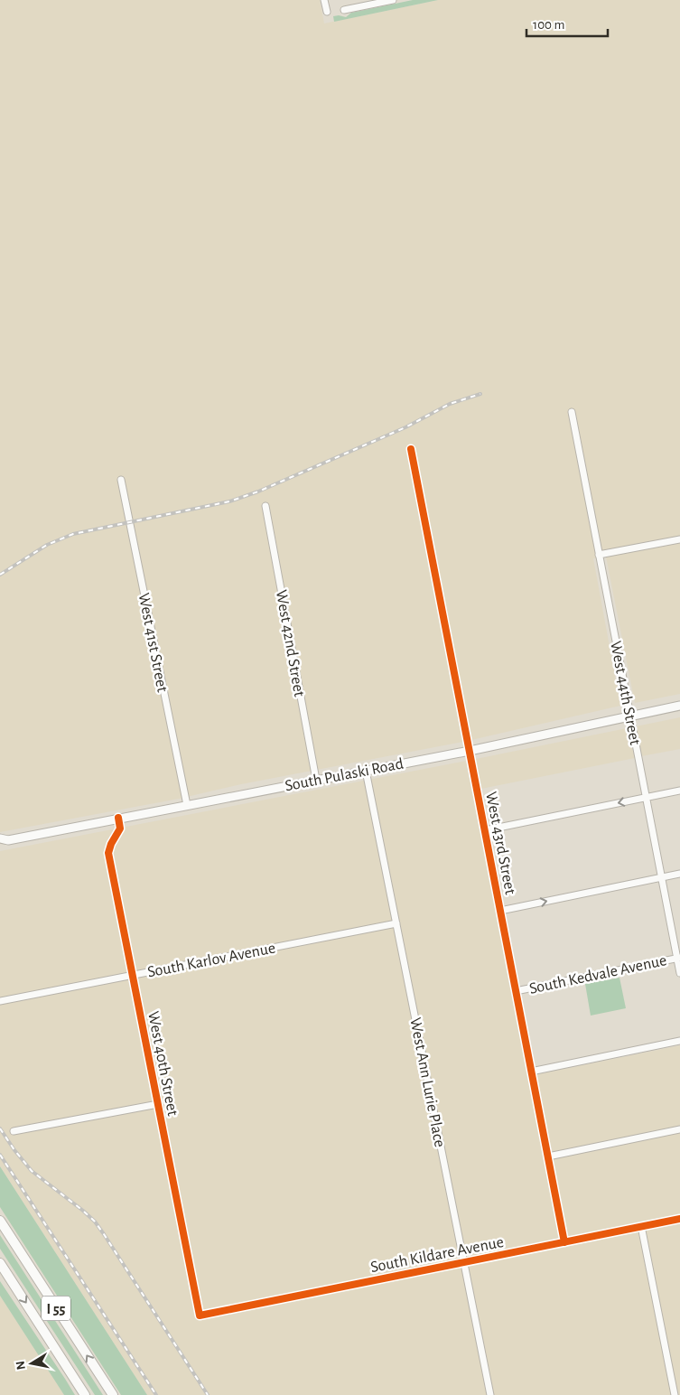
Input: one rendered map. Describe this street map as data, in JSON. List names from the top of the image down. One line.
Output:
{"streets":{"highway":["I 55"],"main road":["South Pulaski Road"],"street":["West 41st Street","West 42nd Street","West 44th Street","West 43rd Street","South Karlov Avenue","South Kedvale Avenue","West 40th Street","West Ann Lurie Place","South Kildare Avenue"]},"crossings":[["West 41st Street","South Pulaski Road"],["West 42nd Street","South Pulaski Road"],["West 44th Street","South Pulaski Road"],["West 44th Street","South Kedvale Avenue"],["South Pulaski Road","West 43rd Street"],["South Pulaski Road","West 40th Street"],["South Pulaski Road","West Ann Lurie Place"],["West 43rd Street","South Kedvale Avenue"],["West 43rd Street","South Kildare Avenue"],["South Karlov Avenue","West 40th Street"],["South Karlov Avenue","West Ann Lurie Place"],["West 40th Street","South Kildare Avenue"],["West Ann Lurie Place","South Kildare Avenue"]],"scale_bar":"100 m","north":"left"}
